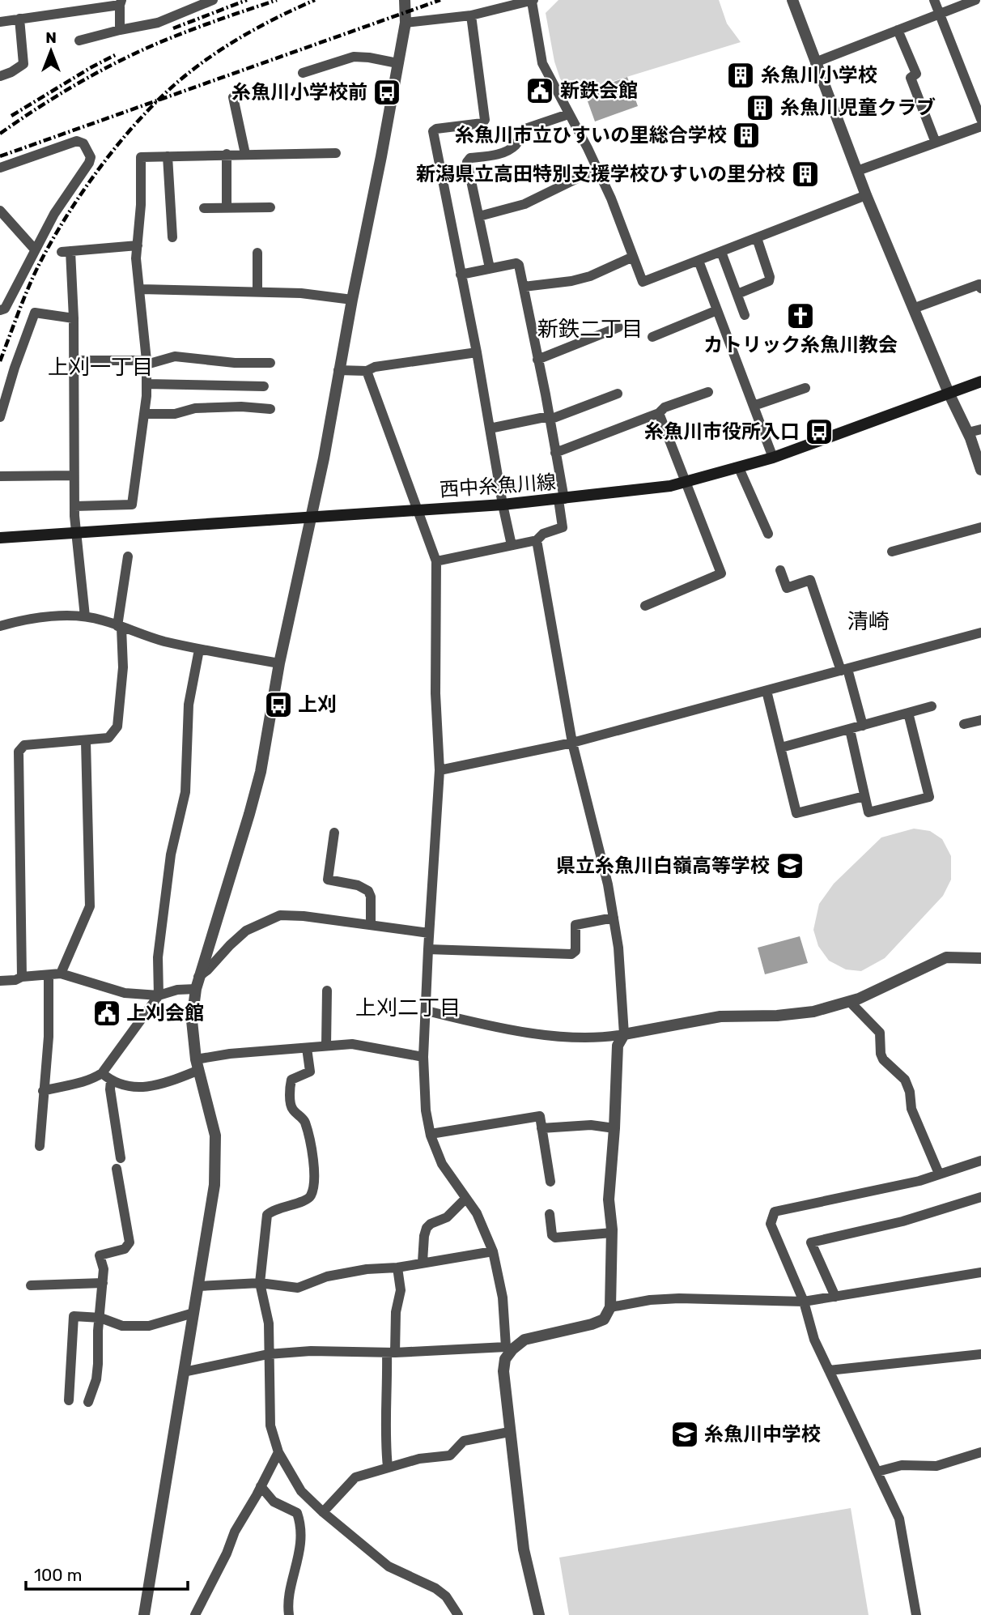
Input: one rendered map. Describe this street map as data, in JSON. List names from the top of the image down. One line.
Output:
{"streets":{"main road":["西中糸魚川線"]},"districts":["新鉄二丁目","上刈一丁目","清崎","上刈二丁目"],"places":{"building":["糸魚川小学校","糸魚川児童クラブ","糸魚川市立ひすいの里総合学校","新潟県立高田特別支援学校ひすいの里分校"],"public building":["新鉄会館","上刈会館"],"bus stop":["糸魚川小学校前","糸魚川市役所入口","上刈"],"church":["カトリック糸魚川教会"],"school or university":["県立糸魚川白嶺高等学校","糸魚川中学校"]},"scale_bar":"100 m","north":"top"}
